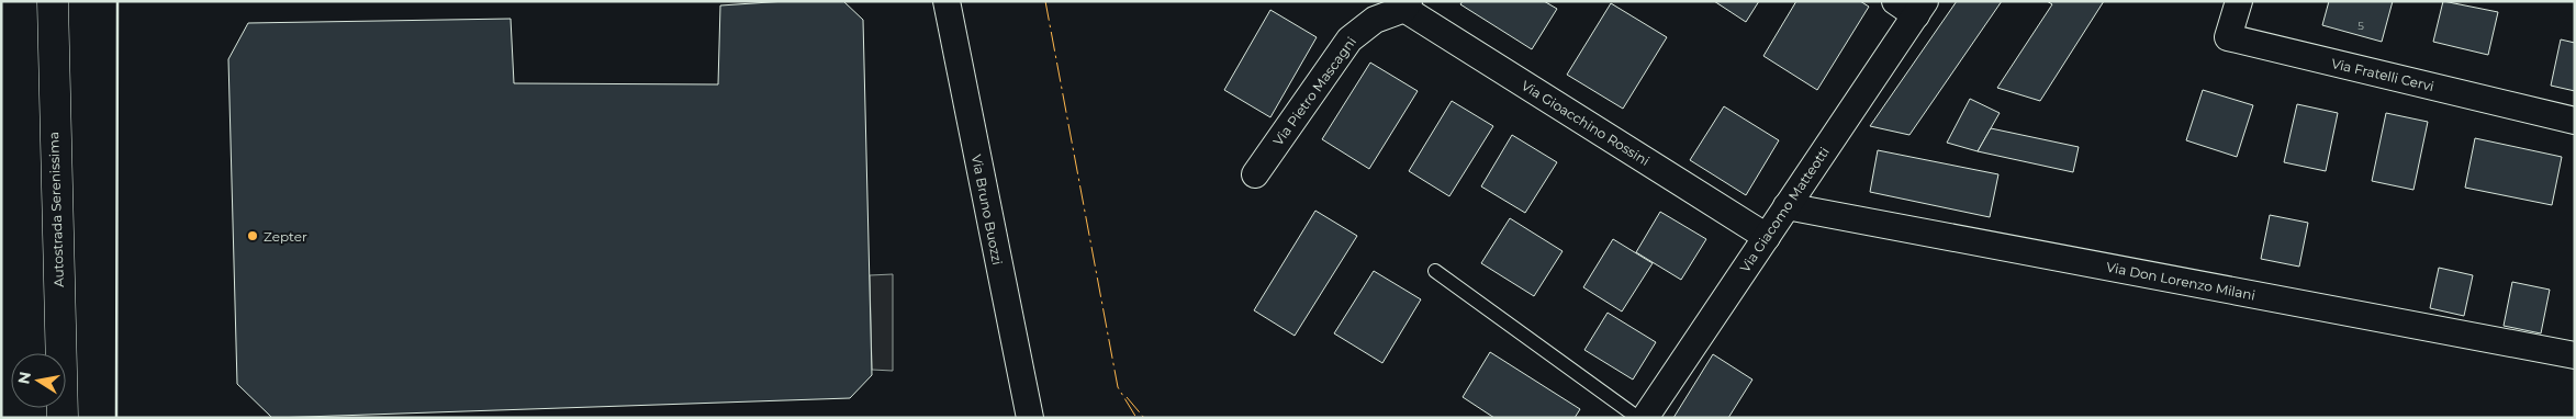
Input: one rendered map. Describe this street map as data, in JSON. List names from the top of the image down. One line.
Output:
{"streets":{"highway":["Autostrada Serenissima"],"street":["Via Fratelli Cervi","Via Pietro Mascagni","Via Gioacchino Rossini","Via Bruno Buozzi","Via Giacomo Matteotti","Via Don Lorenzo Milani"]},"crossings":[["Via Pietro Mascagni","Via Gioacchino Rossini"],["Via Gioacchino Rossini","Via Giacomo Matteotti"],["Via Giacomo Matteotti","Via Don Lorenzo Milani"]],"places":["Zepter"],"house_numbers":["5"],"north":"left"}
